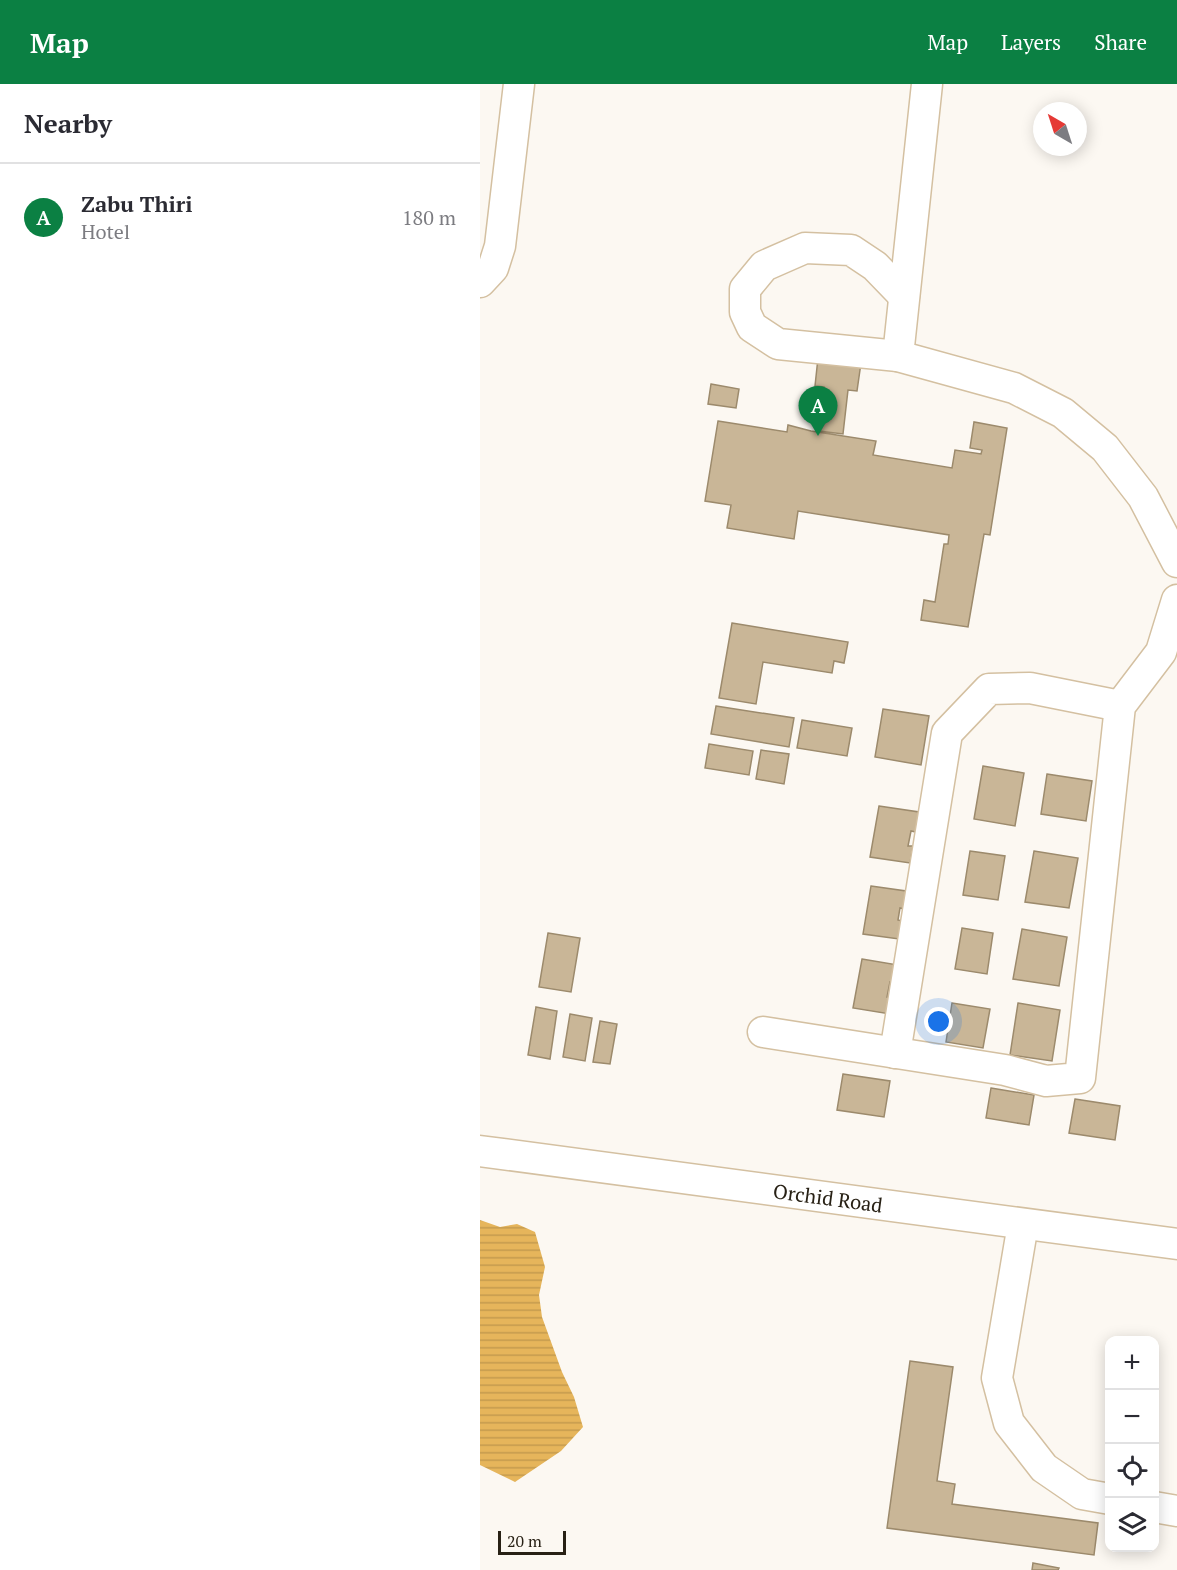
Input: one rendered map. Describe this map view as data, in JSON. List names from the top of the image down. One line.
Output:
{"streets":{"street":["Orchid Road"]},"scale_bar":"20 m","north":"top left","page":{"header":"Map","nav":["Map","Layers","Share"],"heading":"Nearby","list":[{"mark":"A","name":"Zabu Thiri","note":"Hotel","value":"180 m"}],"pins":"A","map_buttons":["+","−"],"scale":"20 m"}}
